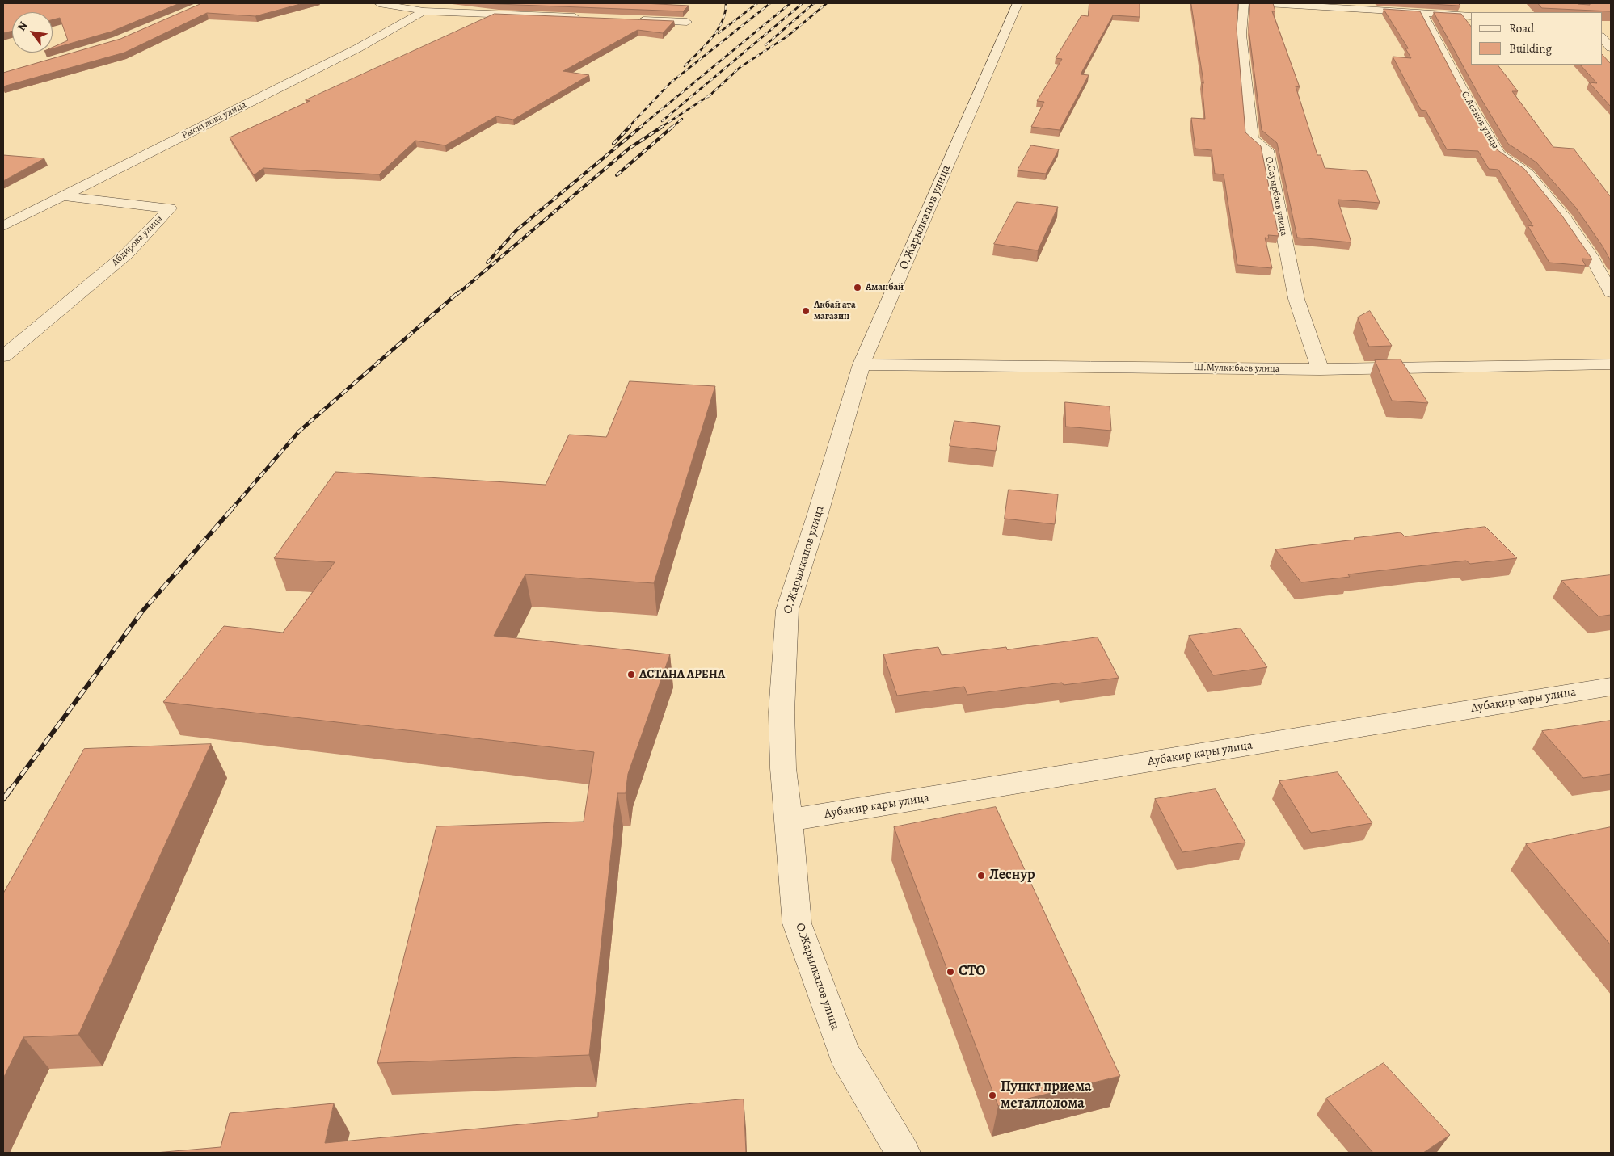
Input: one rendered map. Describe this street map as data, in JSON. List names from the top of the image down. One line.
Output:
{"streets":{"street":["Рыскулова улица","С.Асанов улица","О.Сауырбаев улица","О.Жарылкапов улица","Абдирова улица","Ш.Мулкибаев улица","Аубакир кары улица"]},"crossings":[["Рыскулова улица","Абдирова улица"],["О.Сауырбаев улица","Ш.Мулкибаев улица"],["О.Жарылкапов улица","Ш.Мулкибаев улица"],["О.Жарылкапов улица","Аубакир кары улица"]],"places":["Аманбай","Акбай ата магазин","АСТАНА АРЕНА","Леснур","СТО","Пункт приема металлолома"],"legend":["Road","Building"],"north":"top left"}
